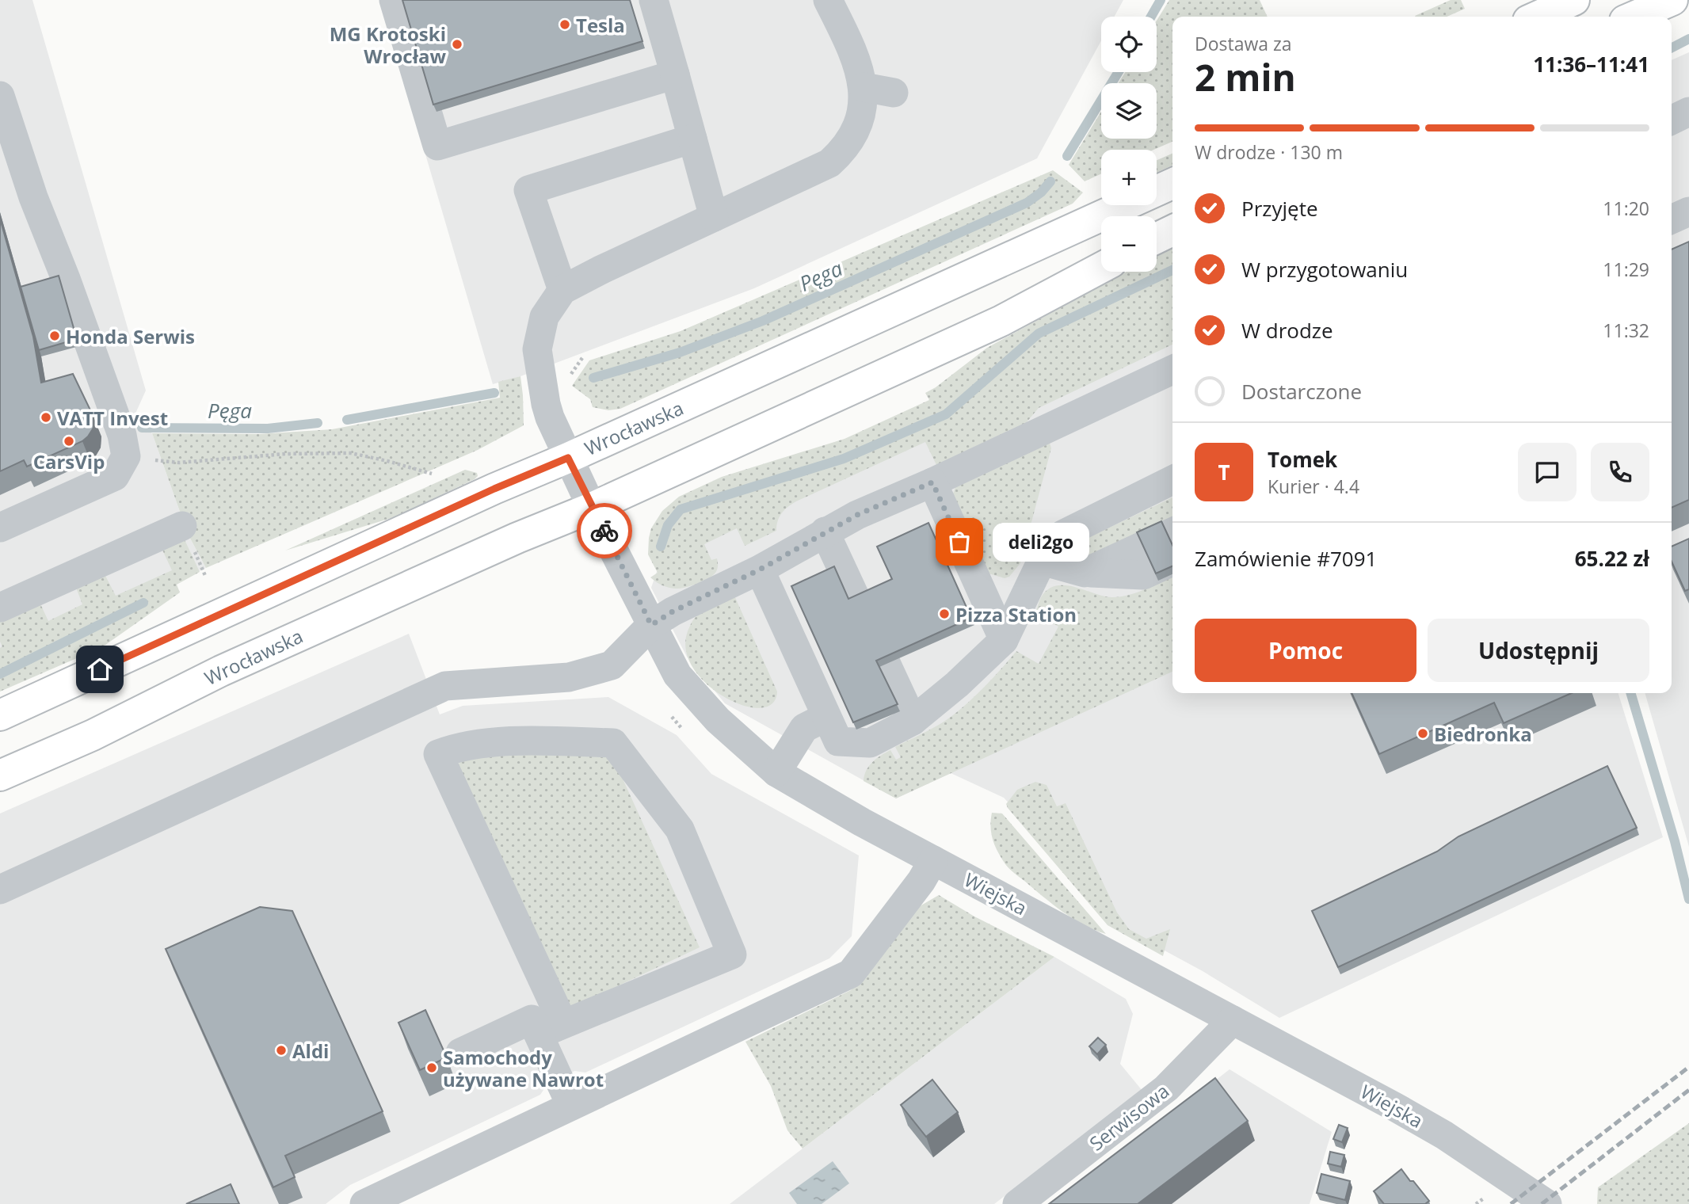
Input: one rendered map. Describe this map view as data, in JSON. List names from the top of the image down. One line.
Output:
{"streets":{"main road":["Wrocławska"],"street":["Wiejska","Serwisowa"]},"crossings":[["Wrocławska","Wiejska"],["Wiejska","Serwisowa"]],"water":["Pęga"],"places":["Tesla","MG Krotoski Wrocław","Honda Serwis","VATT Invest","CarsVip","deli2go","Pizza Station","Biedronka","Aldi","Samochody używane Nawrot"],"page":{"map_buttons":["+","−"],"heading":["2 min","Dostawa za","11:36–11:41"],"panel":["Tomek","Kurier · 4.4","Zamówienie #7091","65.22 zł"],"bar":"W drodze · 130 m","list":[["Przyjęte","11:20"],["W przygotowaniu","11:29"],["W drodze","11:32"],"Dostarczone"],"round":"T","bubble":"deli2go","buttons":["Pomoc","Udostępnij"]}}
